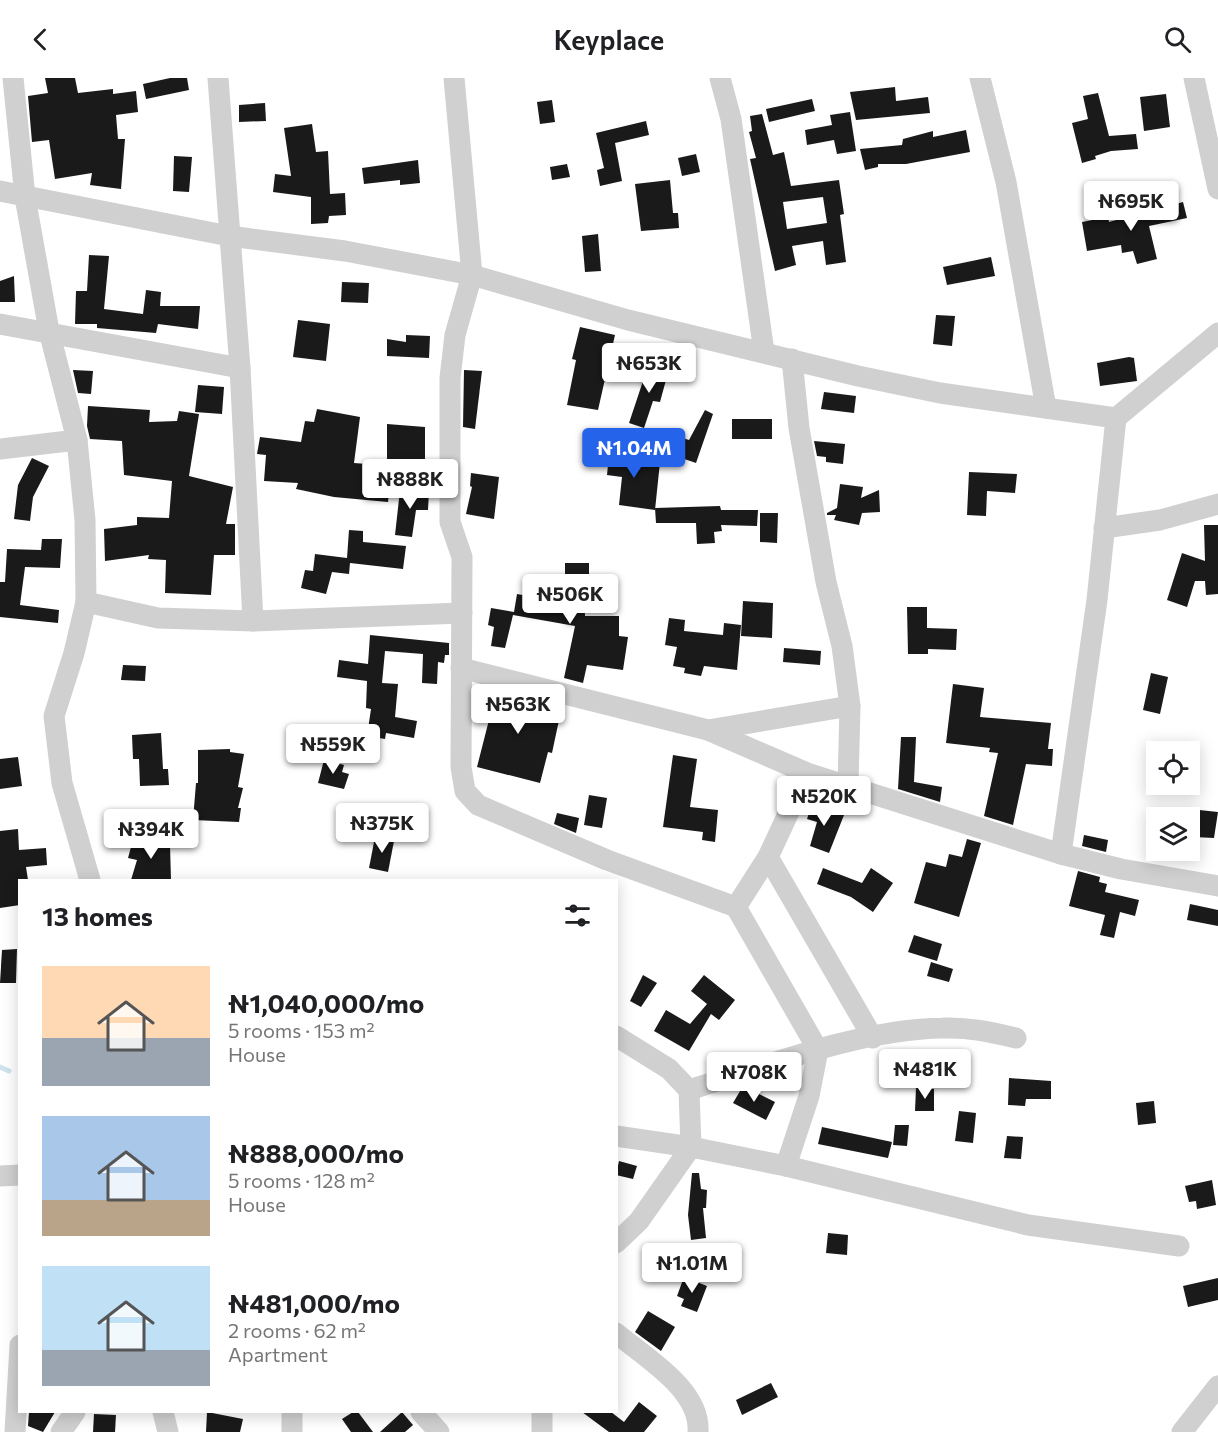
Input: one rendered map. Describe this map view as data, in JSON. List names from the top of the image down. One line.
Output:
{"page":{"header":"Keyplace","price":["₦695K","₦653K","₦1.04M","₦888K","₦506K","₦563K","₦559K","₦520K","₦375K","₦394K","₦481K","₦708K","₦1.01M"],"heading":"13 homes","list":[{"name":"₦1,040,000/mo","note":"5 rooms · 153 m² · House"},{"name":"₦888,000/mo","note":"5 rooms · 128 m² · House"},{"name":"₦481,000/mo","note":"2 rooms · 62 m² · Apartment"}]}}
